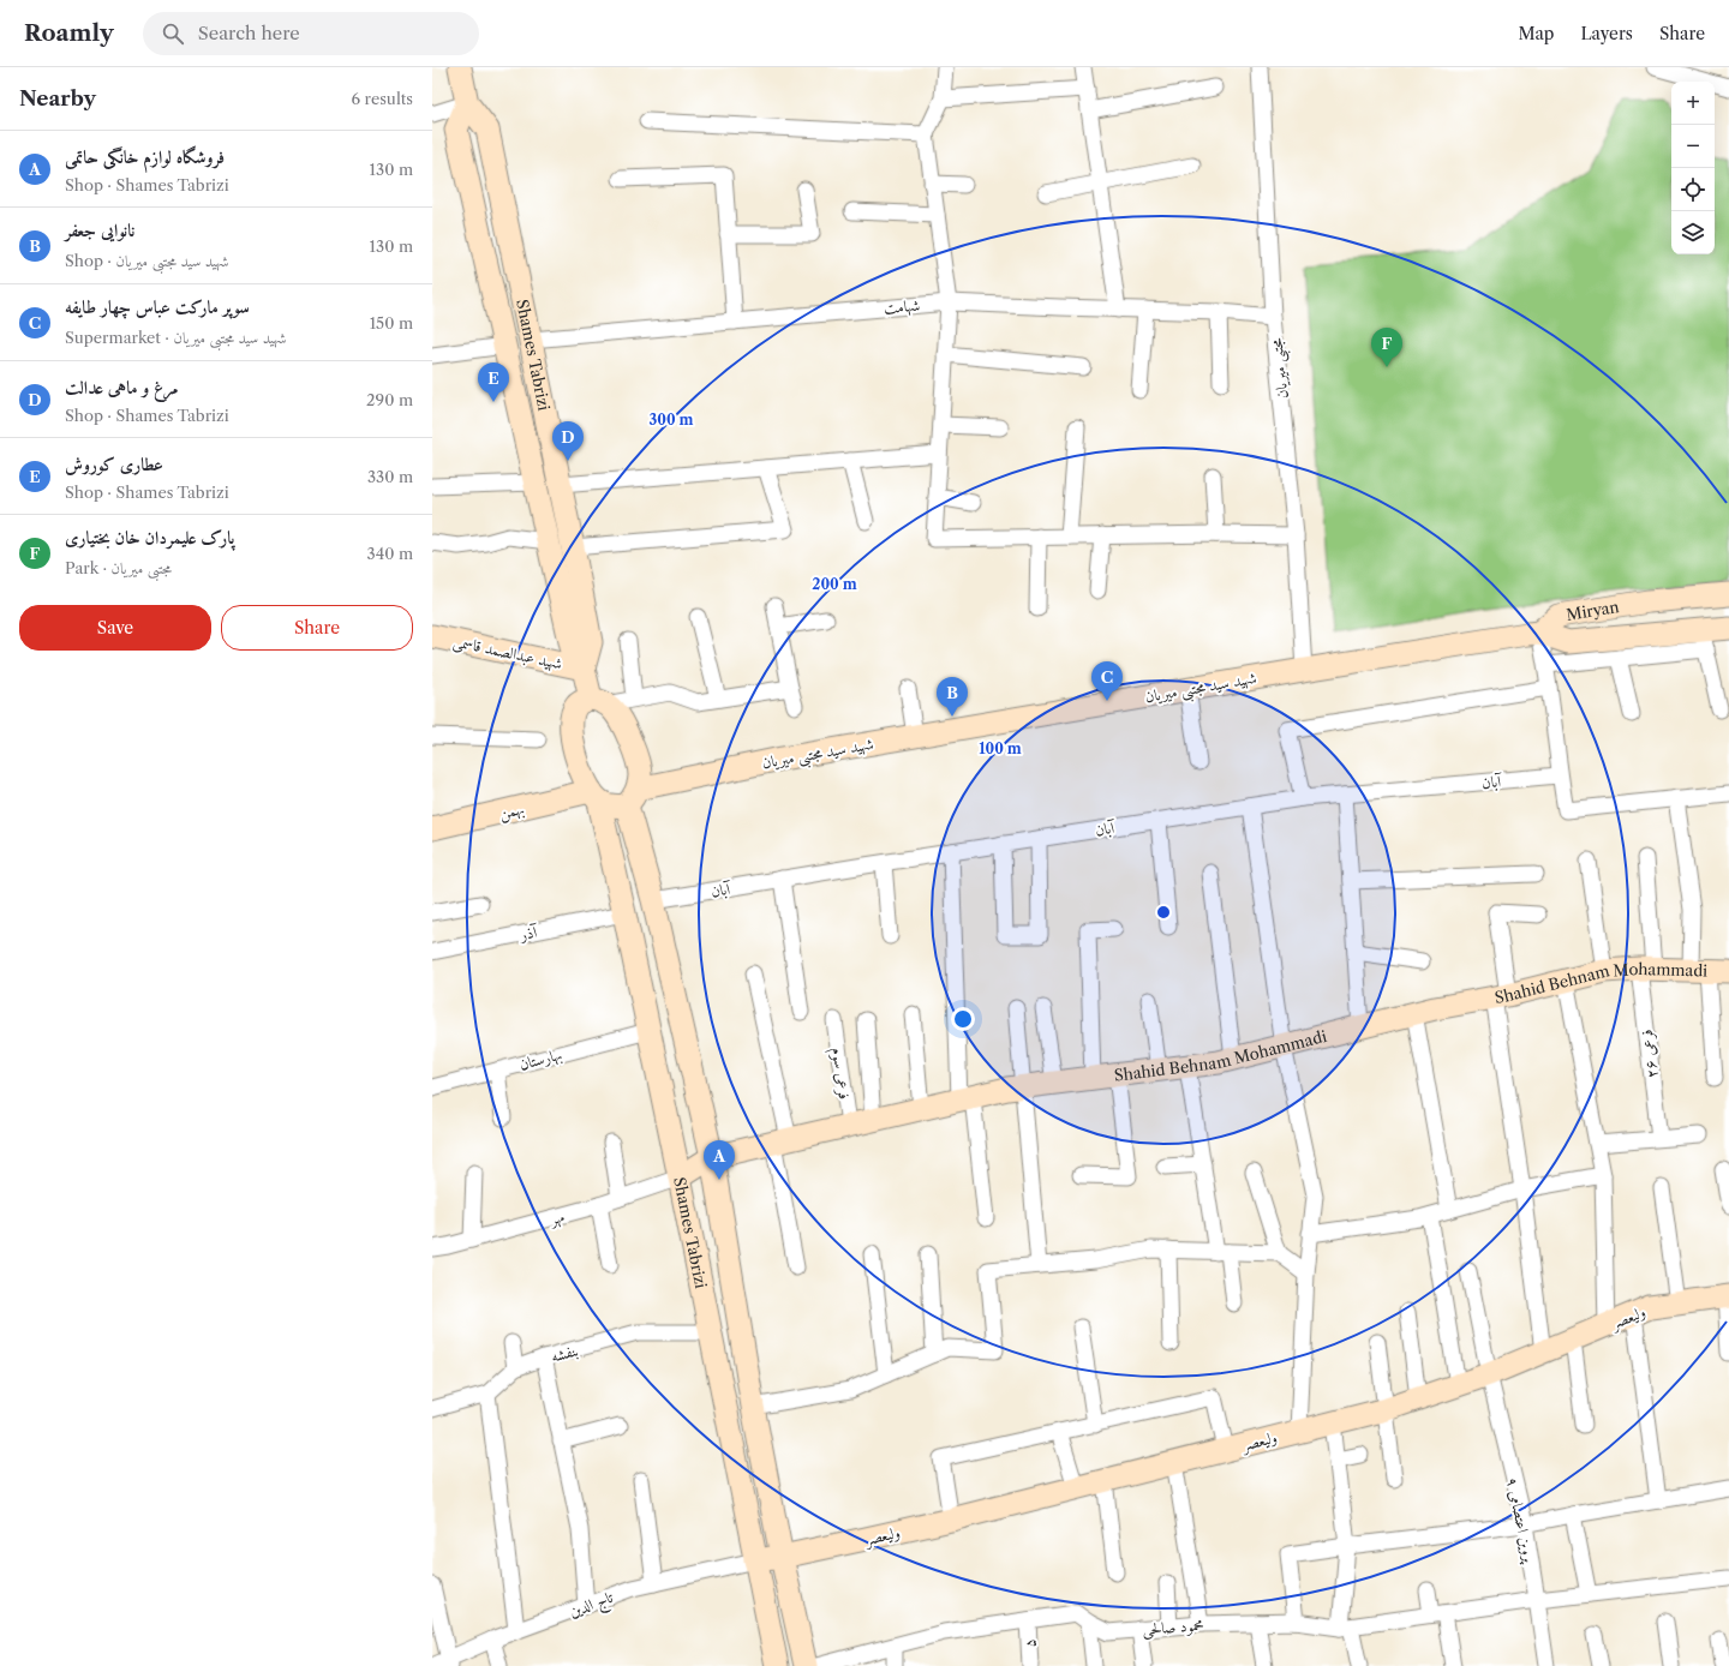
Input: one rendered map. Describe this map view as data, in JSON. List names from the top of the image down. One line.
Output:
{"streets":{"street":["شهامت","Shames Tabrizi","مجتبی میریان","Miryan","شهید عبدالصمد قاسمی","شهید سید مجتبی میریان","آبان","بهمن","آذر","Shahid Behnam Mohammadi","فرعی ۲۶","بهارستان","فرعی سوم","مهر","ولیعصر","بنفشه","پروین اعتصامی ۹","تاج الدین","محمود صالحی","۵"]},"crossings":[["شهامت","Shames Tabrizi"],["شهامت","مجتبی میریان"],["Shames Tabrizi","شهید عبدالصمد قاسمی"],["Shames Tabrizi","شهید سید مجتبی میریان"],["Shames Tabrizi","آبان"],["Shames Tabrizi","بهمن"],["Shames Tabrizi","آذر"],["Shames Tabrizi","Shahid Behnam Mohammadi"],["Shames Tabrizi","بهارستان"],["Shames Tabrizi","مهر"],["Shames Tabrizi","ولیعصر"],["Shames Tabrizi","بنفشه"],["Shames Tabrizi","تاج الدین"],["مجتبی میریان","شهید سید مجتبی میریان"],["Miryan","شهید سید مجتبی میریان"],["شهید سید مجتبی میریان","بهمن"],["Shahid Behnam Mohammadi","فرعی ۲۶"],["Shahid Behnam Mohammadi","فرعی سوم"],["Shahid Behnam Mohammadi","مهر"],["ولیعصر","پروین اعتصامی ۹"],["ولیعصر","تاج الدین"],["پروین اعتصامی ۹","محمود صالحی"],["محمود صالحی","۵"]],"page":{"header":"Roamly","search":"Search here","nav":["Map","Layers","Share"],"heading":["Nearby","6 results"],"map_buttons":["+","−"],"list":[{"mark":"A","name":"فروشگاه لوازم خانگی حاتمی","note":"Shop · Shames Tabrizi","value":"130 m"},{"mark":"B","name":"نانوایی جعفر","note":"Shop · شهید سید مجتبی میریان","value":"130 m"},{"mark":"C","name":"سوپر مارکت عباس چهار طایفه","note":"Supermarket · شهید سید مجتبی میریان","value":"150 m"},{"mark":"D","name":"مرغ و ماهی عدالت","note":"Shop · Shames Tabrizi","value":"290 m"},{"mark":"E","name":"عطاری کوروش","note":"Shop · Shames Tabrizi","value":"330 m"},{"mark":"F","name":"پارک علیمردان خان بختیاری","note":"Park · مجتبی میریان","value":"340 m"}],"pins":["F","E","D","C","B","A"],"buttons":["Save","Share"]},"rings":["300 m","200 m","100 m"]}
